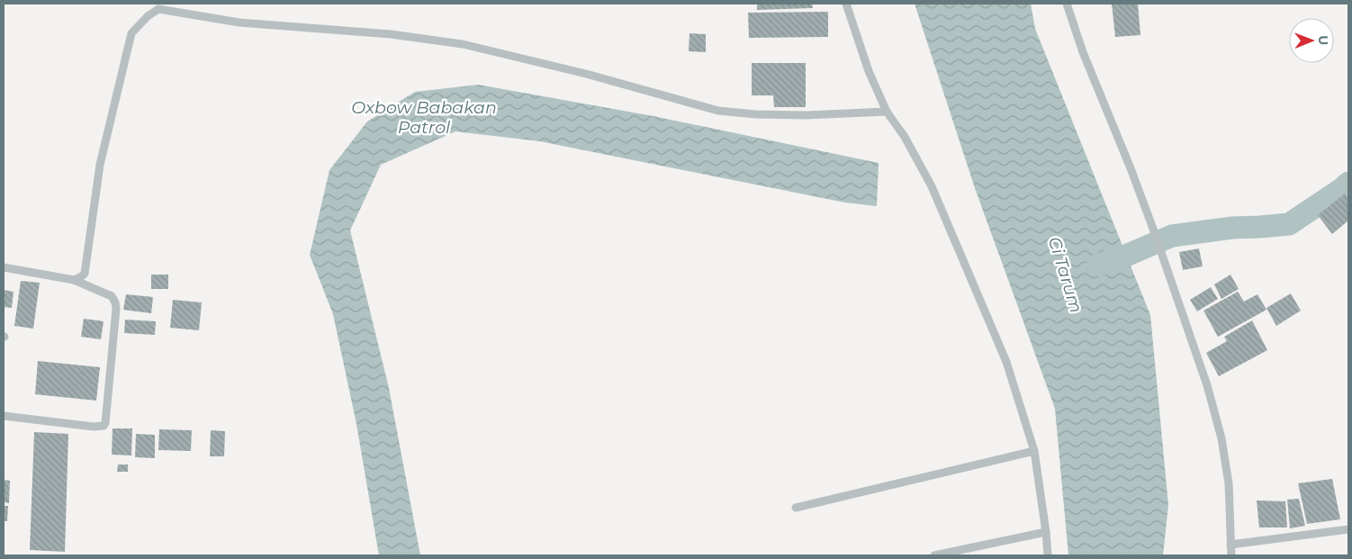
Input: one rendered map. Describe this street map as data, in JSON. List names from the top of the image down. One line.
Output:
{"water":["Oxbow Babakan Patrol","Ci Tarum"],"north":"right"}
